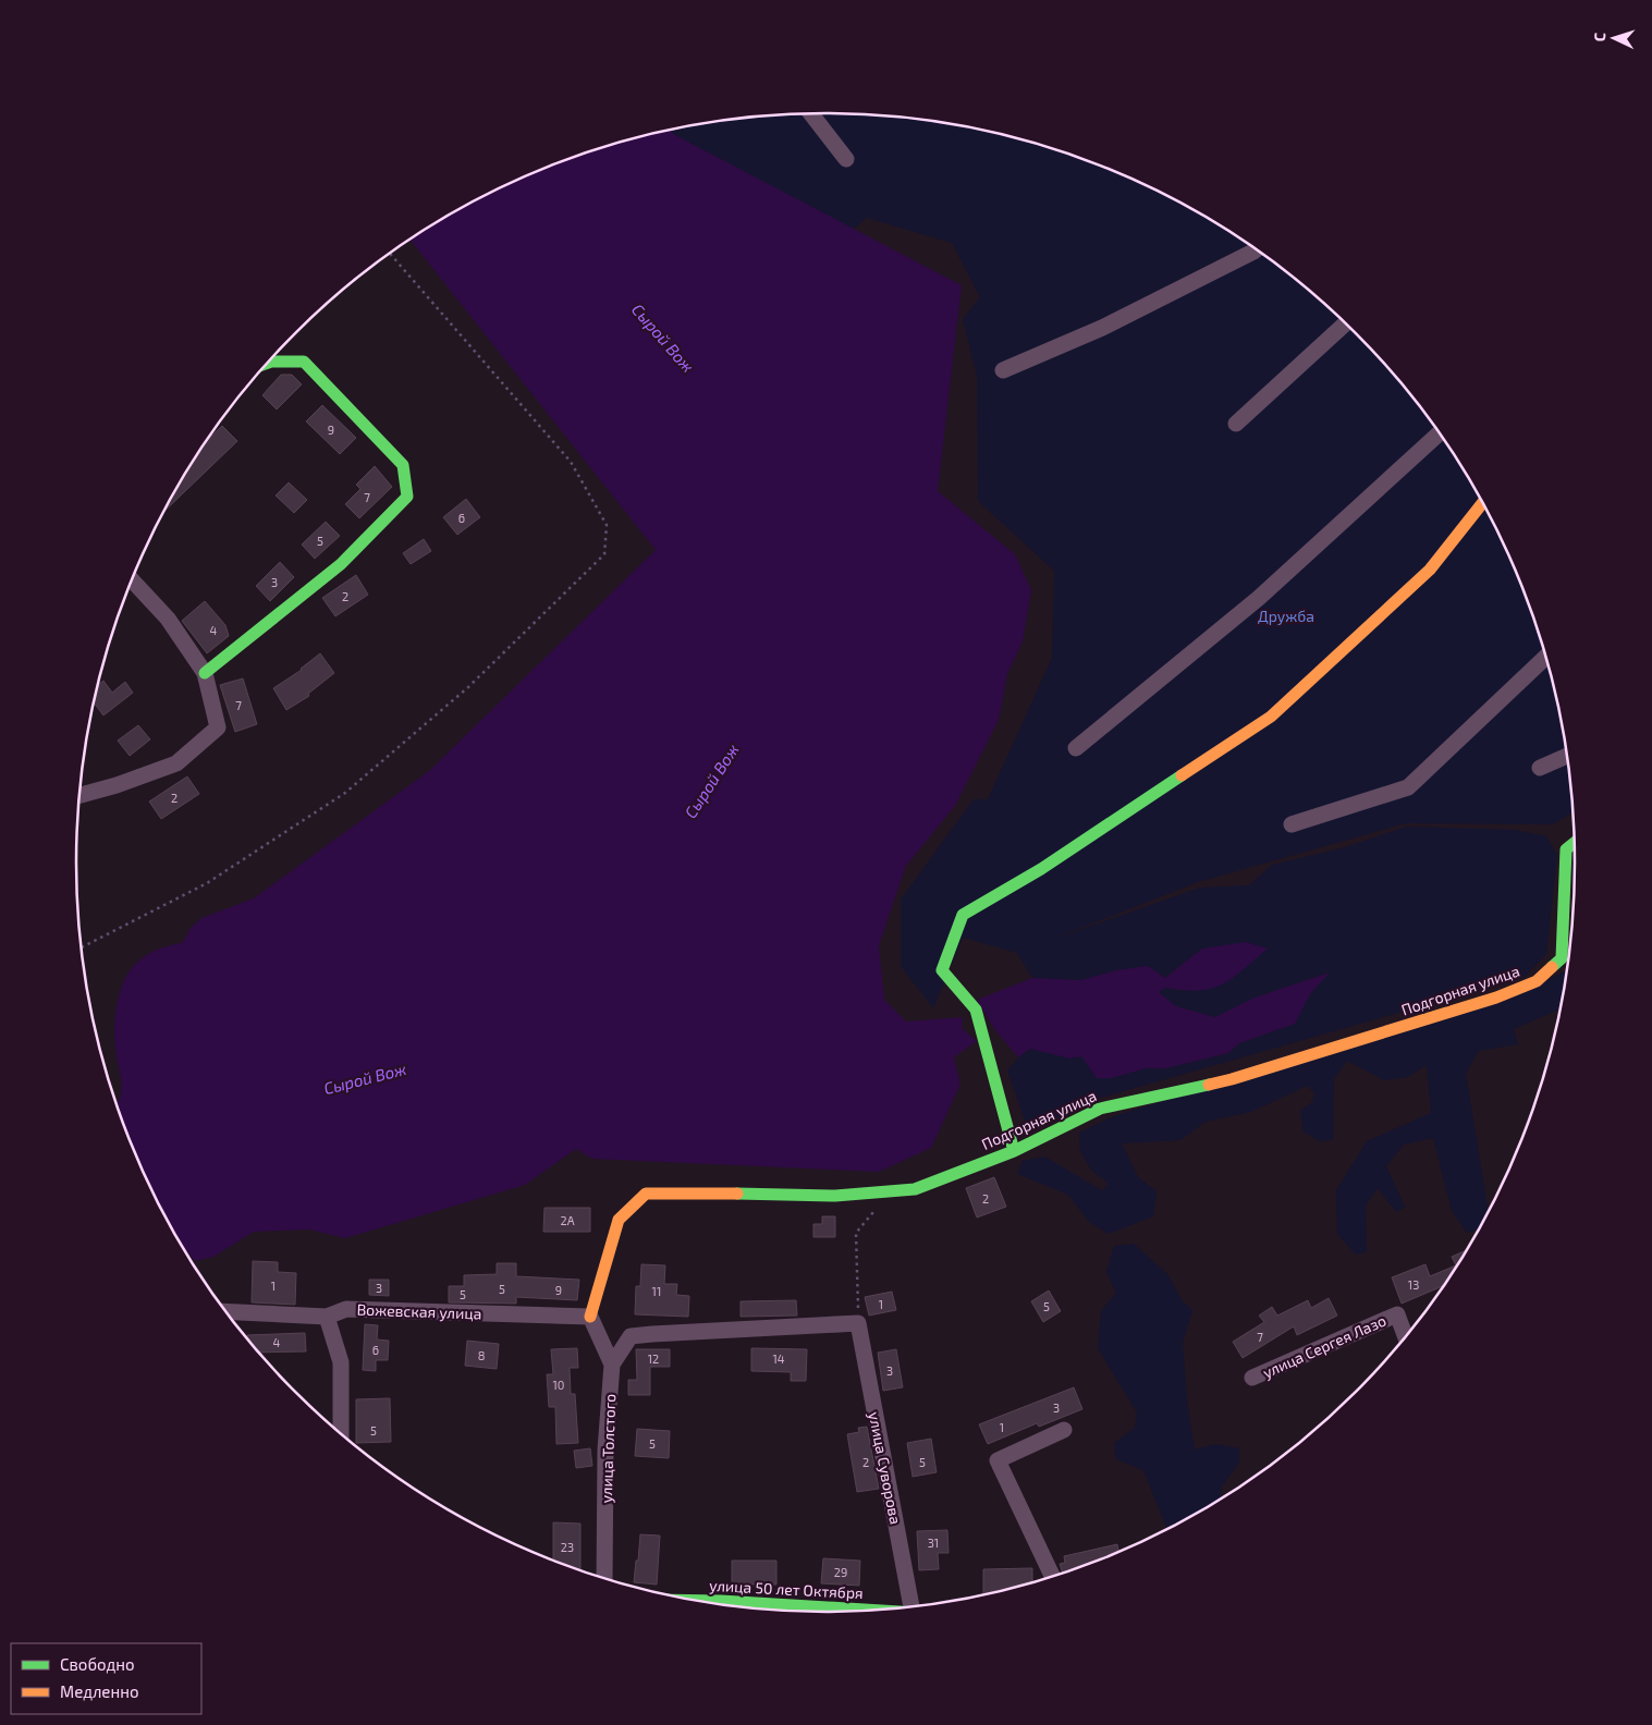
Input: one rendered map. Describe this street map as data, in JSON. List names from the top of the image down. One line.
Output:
{"streets":{"street":["Подгорная улица","Вожевская улица","улица Сергея Лазо","улица Толстого","улица Суворова","улица 50 лет Октября"]},"crossings":[["Подгорная улица","Вожевская улица"],["Подгорная улица","улица Толстого"],["Вожевская улица","улица Толстого"]],"water":["Сырой Вож"],"parks":["Дружба"],"house_numbers":["9","7","6","5","3","2","4","7","2","2","2А","13","1","3","5","9","11","5","1","5","7","4","6","8","12","14","3","10","3","1","5","5","2","5","31","23","29"],"legend":["Свободно","Медленно"],"north":"left"}
